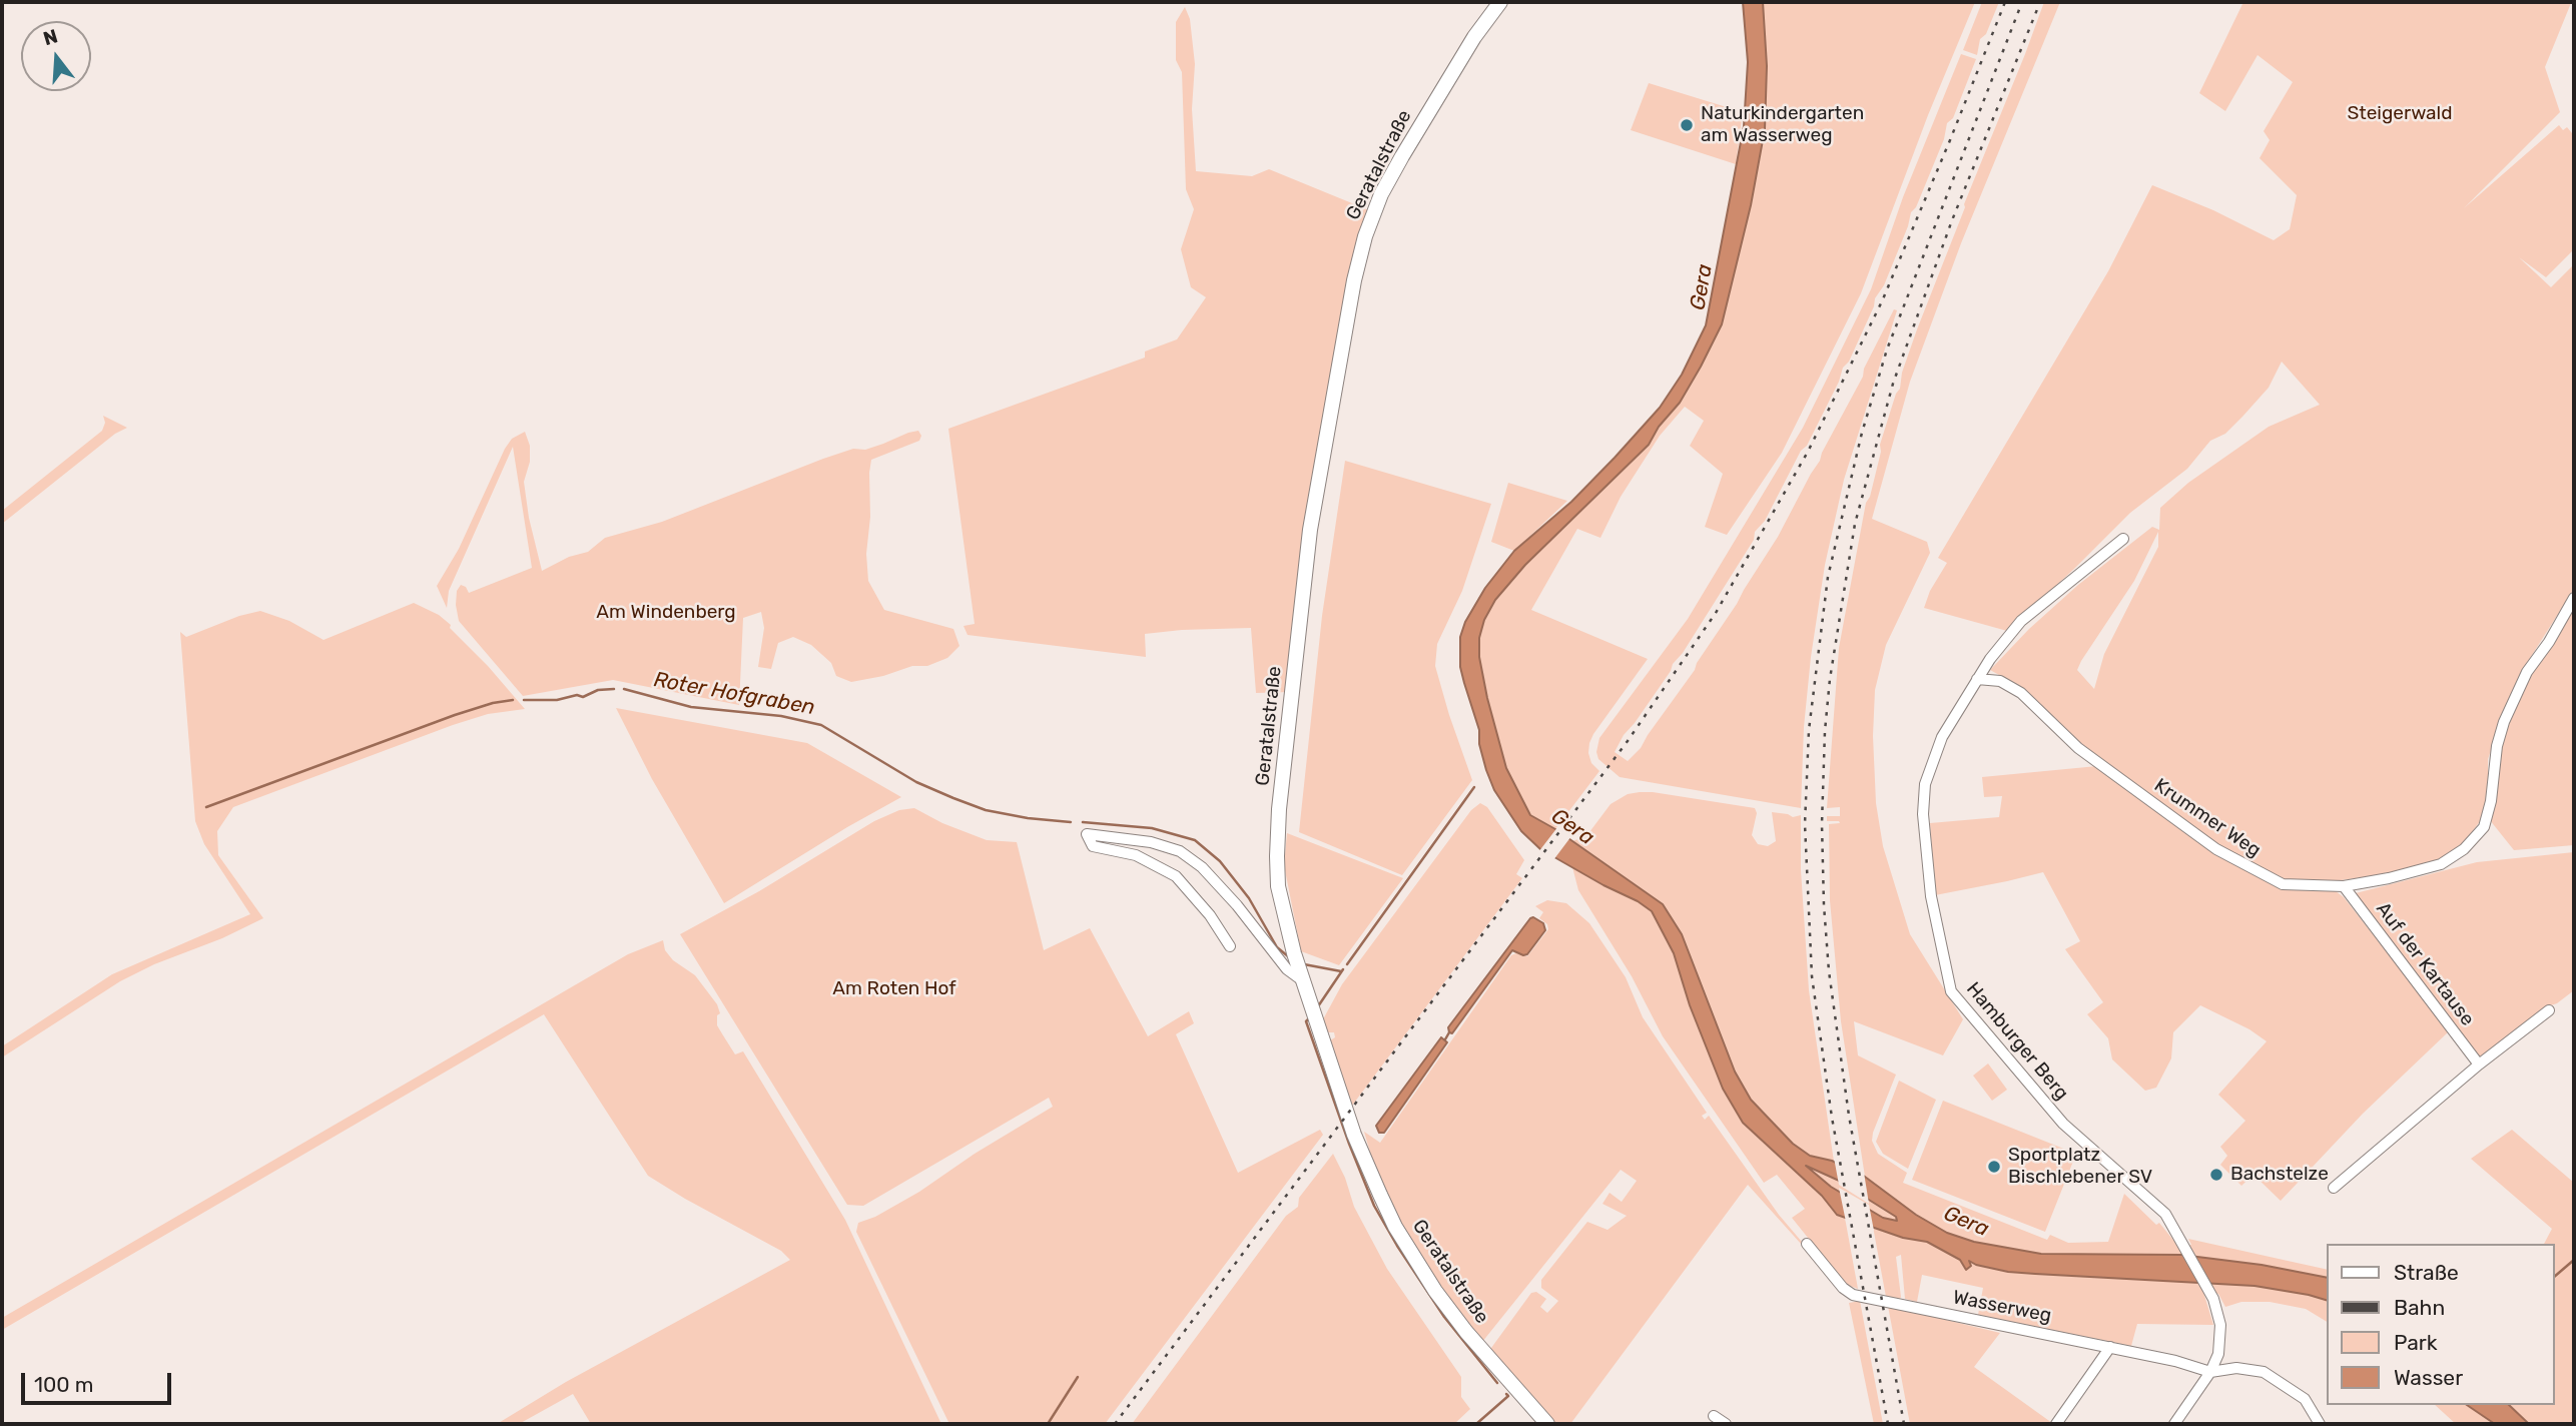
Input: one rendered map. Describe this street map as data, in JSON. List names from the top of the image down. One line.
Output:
{"streets":{"street":["Geratalstraße","Krummer Weg","Auf der Kartause","Hamburger Berg","Wasserweg"]},"crossings":[["Krummer Weg","Auf der Kartause"],["Krummer Weg","Hamburger Berg"],["Hamburger Berg","Wasserweg"]],"water":["Gera","Roter Hofgraben"],"parks":["Steigerwald","Am Windenberg","Am Roten Hof"],"places":["Naturkindergarten am Wasserweg","Sportplatz Bischlebener SV","Bachstelze"],"legend":["Straße","Bahn","Park","Wasser"],"scale_bar":"100 m","north":"top"}
